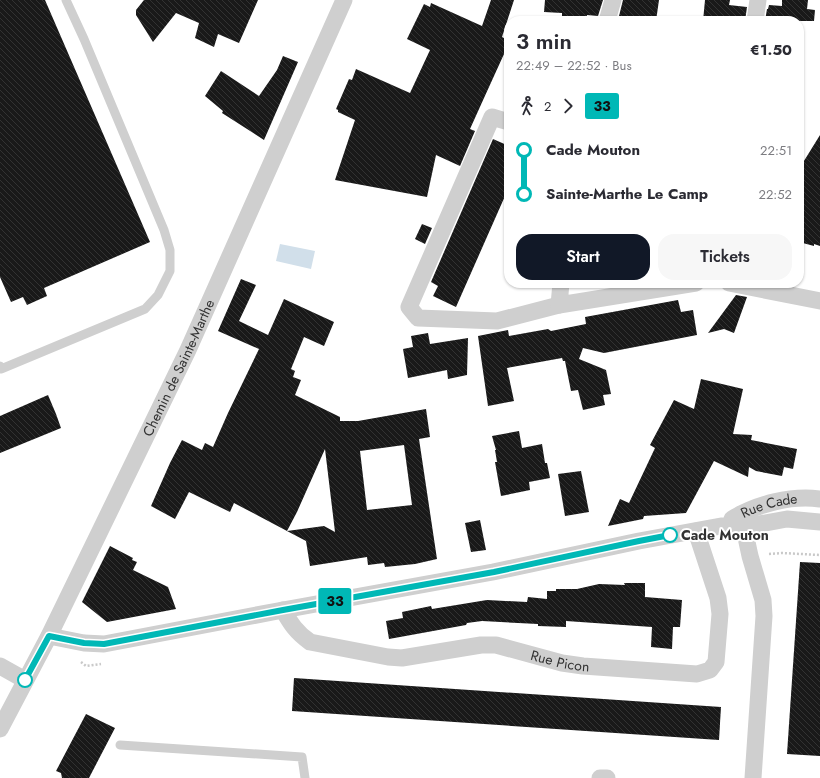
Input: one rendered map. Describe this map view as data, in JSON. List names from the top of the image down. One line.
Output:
{"streets":{"street":["Chemin de Sainte-Marthe","Rue Cade","Rue Picon"]},"crossings":[["Chemin de Sainte-Marthe","Rue Cade"],["Rue Cade","Rue Picon"]],"places":["Cade Mouton"],"lines":["bus line 33"],"page":{"on_map":"33","heading":["3 min","22:49 – 22:52 · Bus","€1.50"],"legs":["2","33"],"list":[{"name":"Cade Mouton","value":"22:51"},{"name":"Sainte-Marthe Le Camp","value":"22:52"}],"buttons":["Start","Tickets"]}}
